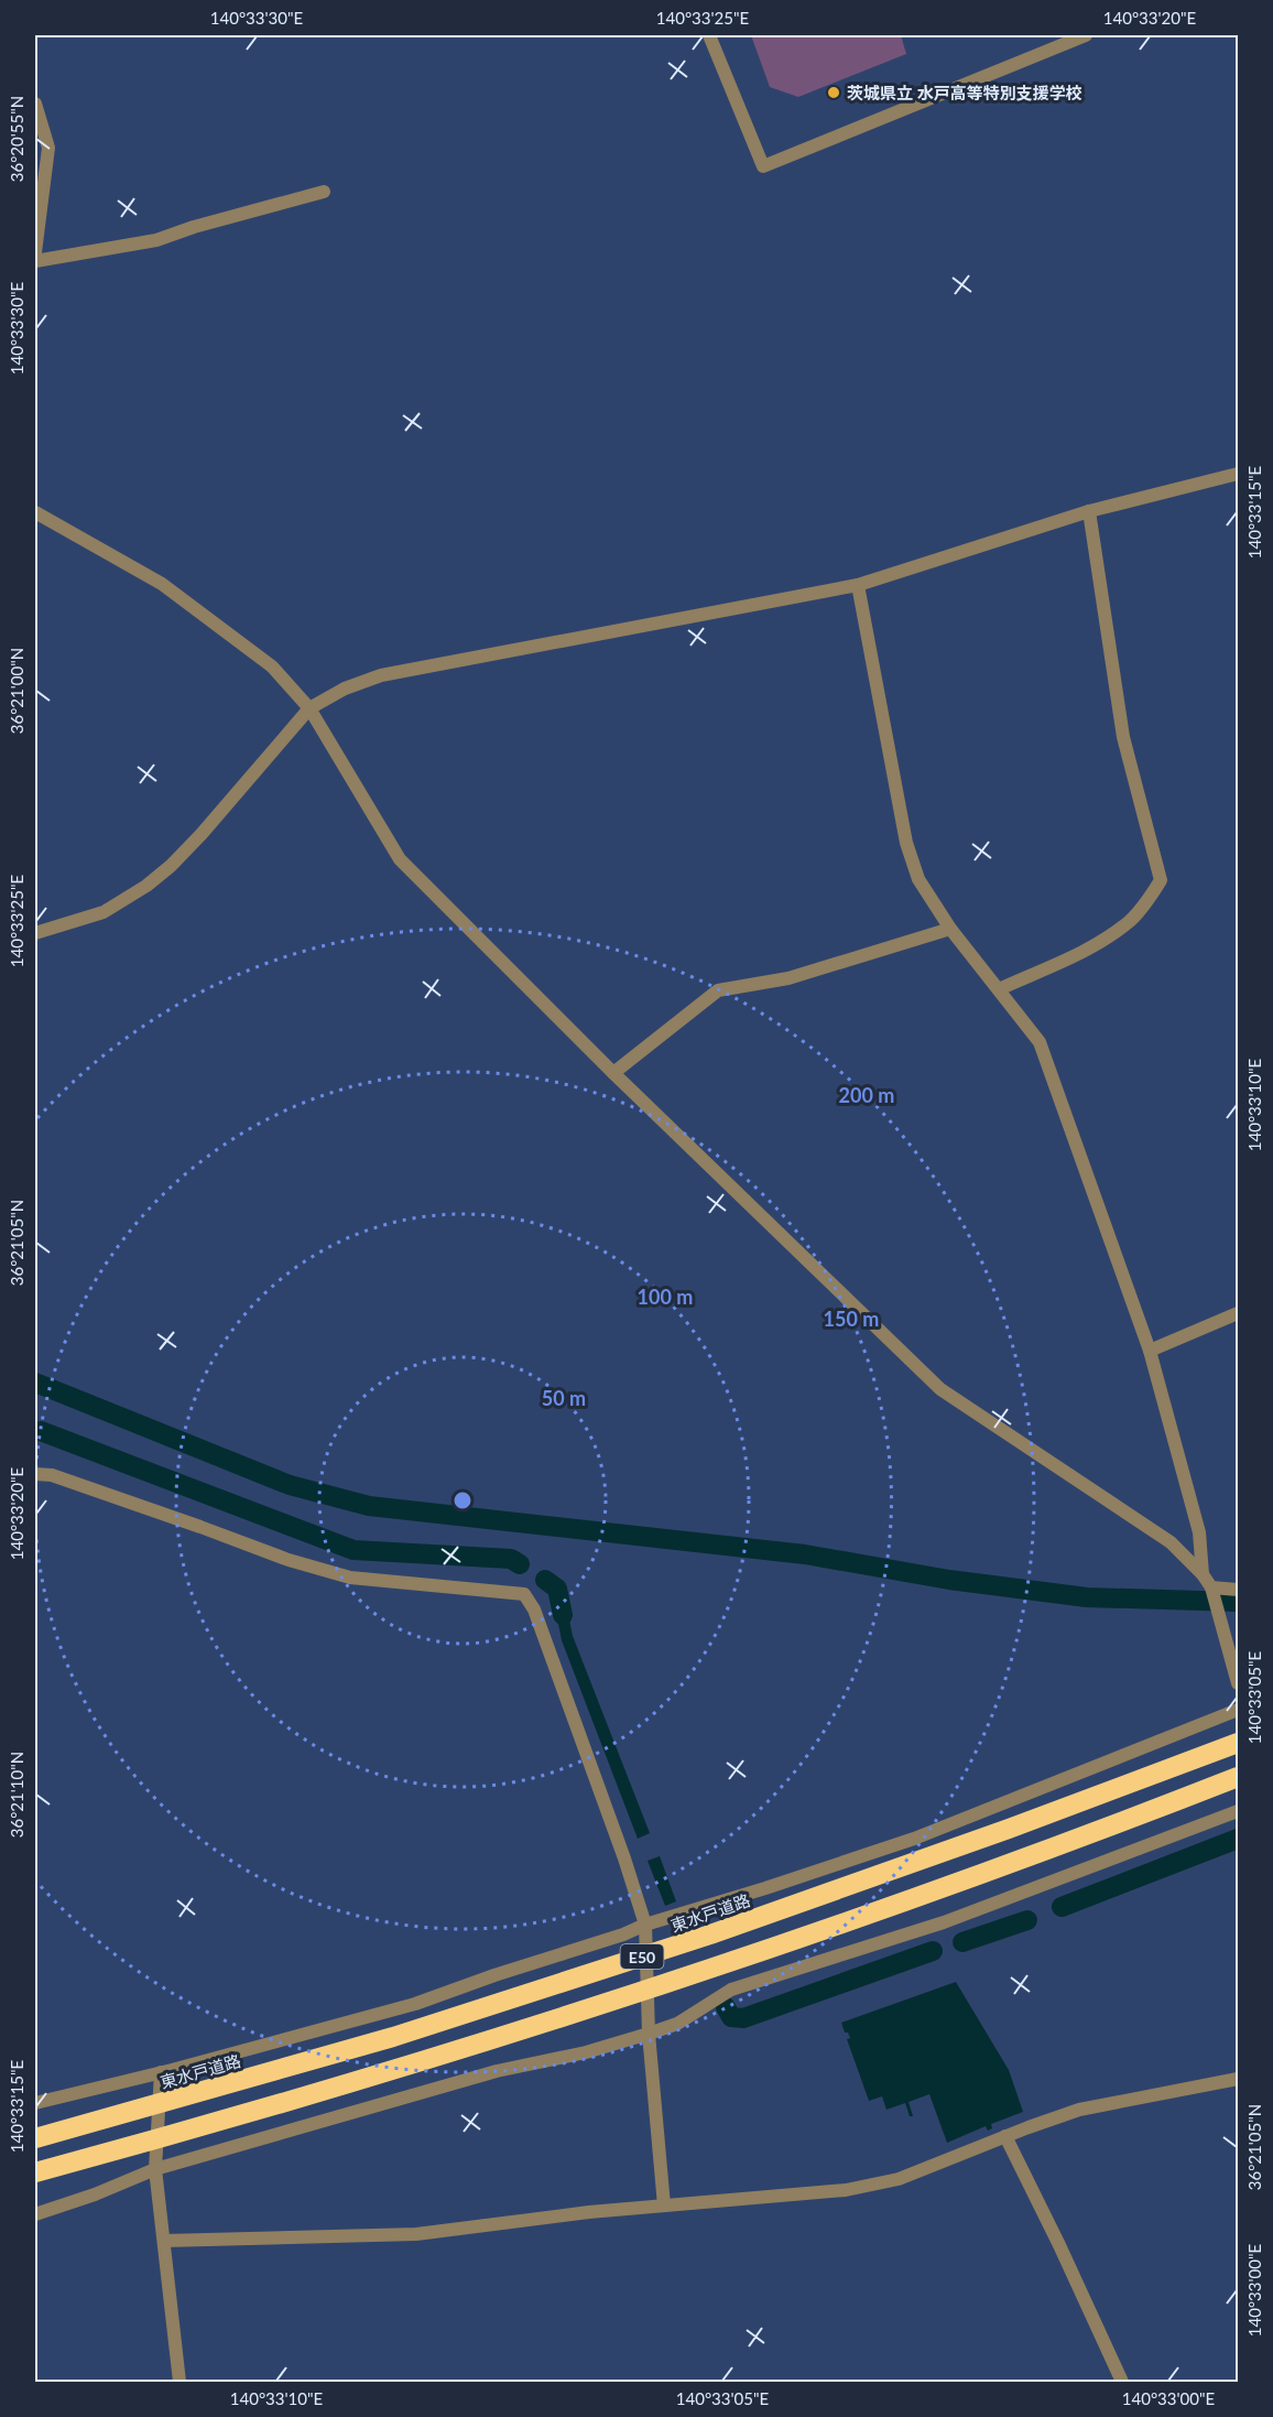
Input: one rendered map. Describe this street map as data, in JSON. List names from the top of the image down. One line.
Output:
{"streets":{"highway":["東水戸道路","E50"]},"places":["茨城県立 水戸高等特別支援学校"],"coordinates":["140°33'30\"E","140°33'25\"E","140°33'20\"E","36°20'55\"N","140°33'15\"E","36°21'00\"N","140°33'10\"E","36°21'05\"N","140°33'05\"E","36°21'10\"N","140°33'00\"E"],"rings":["200 m","100 m","150 m","50 m"]}
